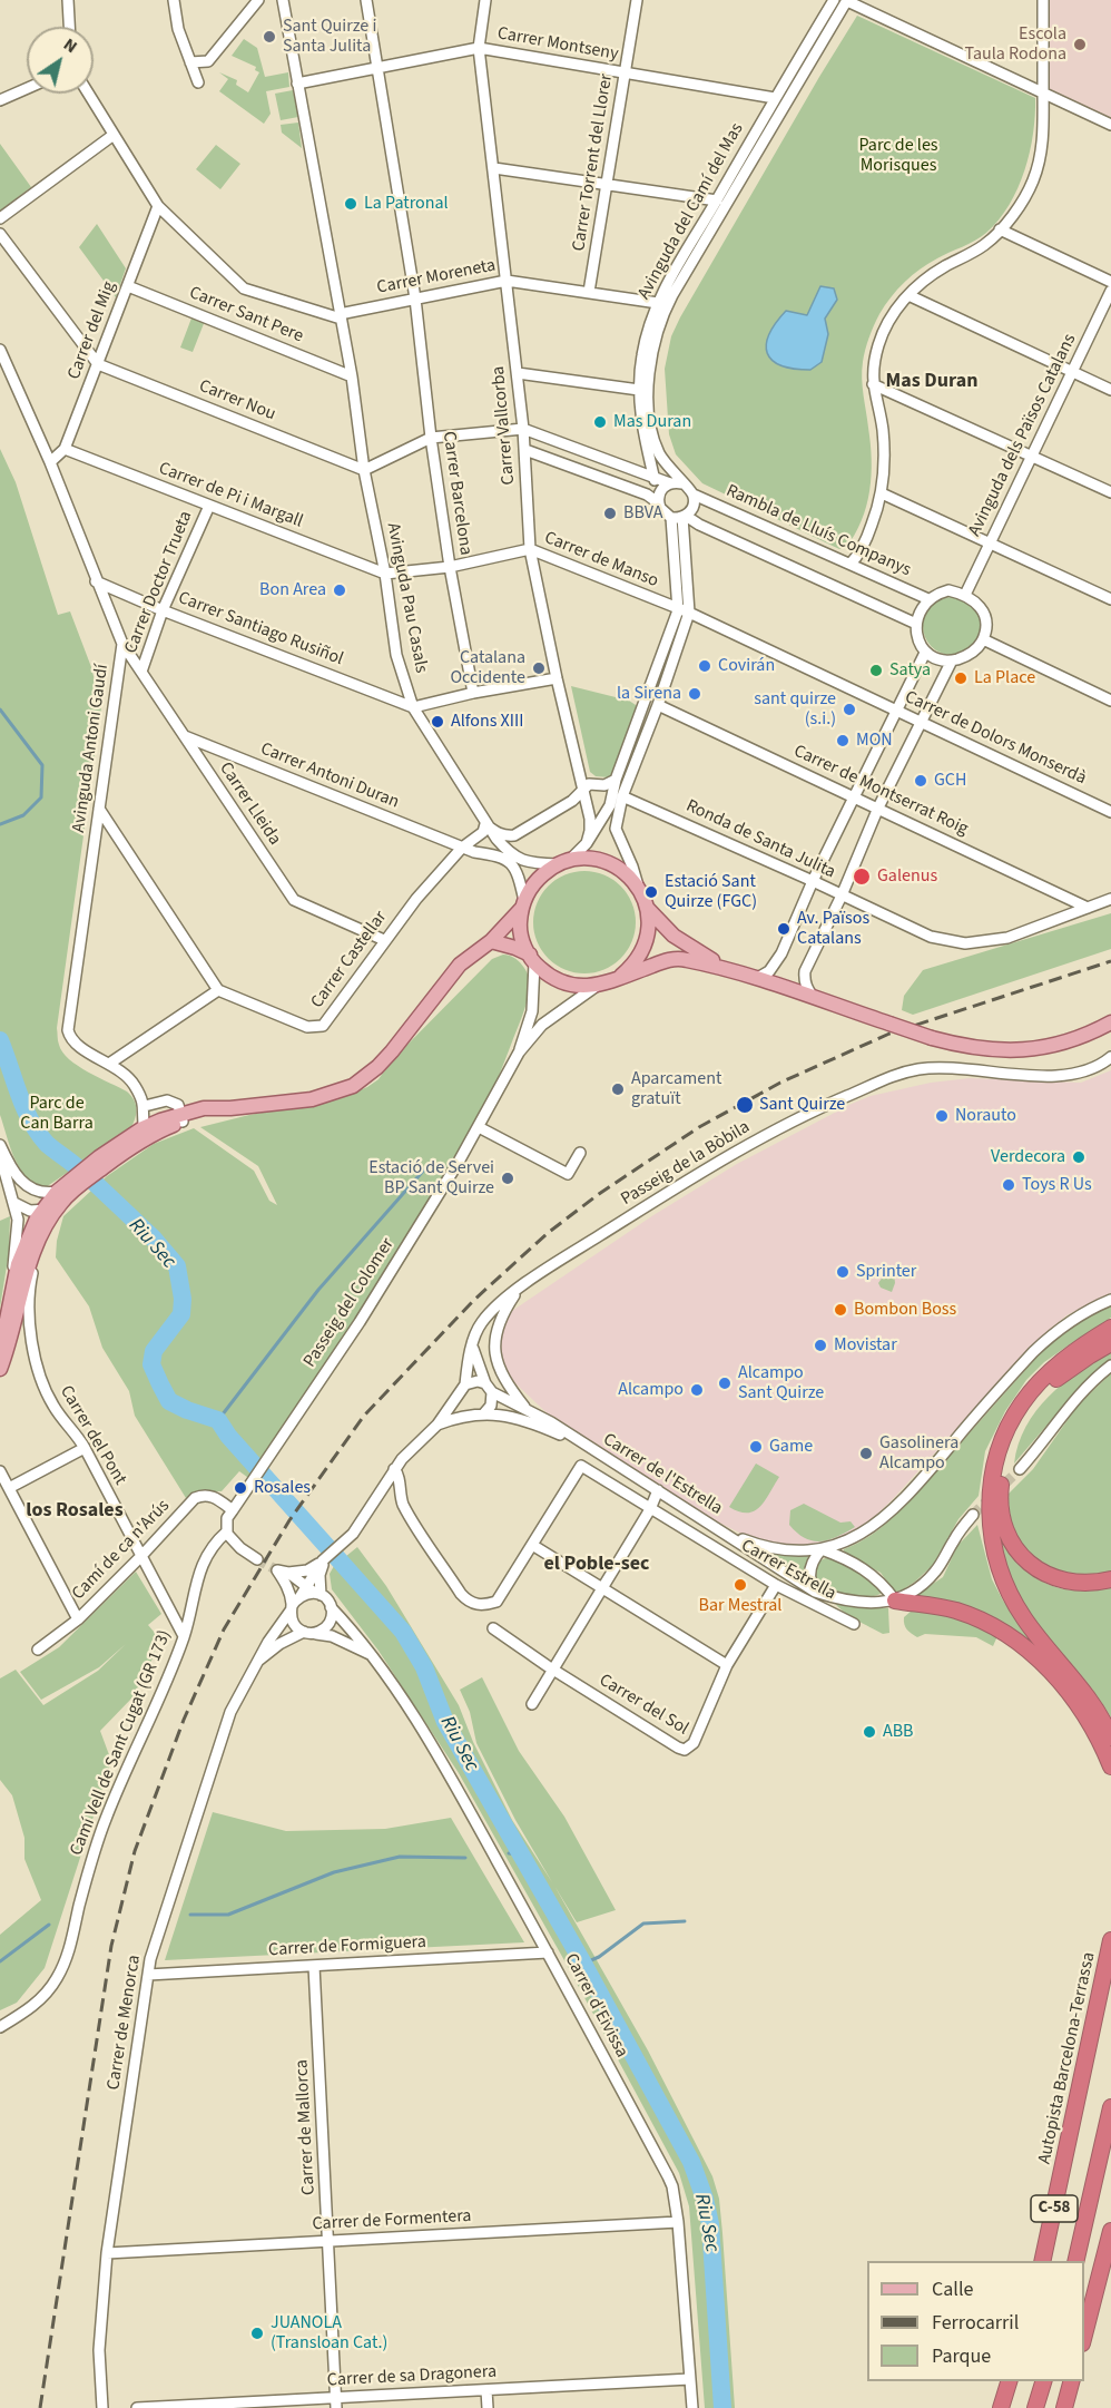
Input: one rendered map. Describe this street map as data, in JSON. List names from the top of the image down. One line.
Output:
{"streets":{"highway":["Autopista Barcelona-Terrassa","C-58"],"street":["Carrer Montseny","Carrer Torrent del Llorer","Avinguda del Camí del Mas","Carrer Moreneta","Carrer Sant Pere","Carrer del Mig","Carrer Nou","Carrer Vallcorba","Avinguda dels Països Catalans","Carrer Barcelona","Carrer de Pi i Margall","Rambla de Lluís Companys","Carrer de Manso","Carrer Doctor Trueta","Avinguda Pau Casals","Carrer Santiago Rusiñol","Carrer de Dolors Monserdà","Avinguda Antoni Gaudí","Carrer Antoni Duran","Carrer de Montserrat Roig","Carrer Lleida","Ronda de Santa Julita","Carrer Castellar","Passeig de la Bòbila","Passeig del Colomer","Carrer del Pont","Carrer de l'Estrella","Camí de ca n'Arús","Carrer Estrella","Carrer del Sol","Camí Vell de Sant Cugat (GR 173)","Carrer de Formiguera","Carrer d'Eivissa","Carrer de Menorca","Carrer de Mallorca","Carrer de Formentera","Carrer de sa Dragonera"]},"crossings":[["Carrer Montseny","Carrer Torrent del Llorer"],["Carrer Montseny","Avinguda del Camí del Mas"],["Carrer Montseny","Carrer Vallcorba"],["Carrer Montseny","Carrer Barcelona"],["Carrer Montseny","Avinguda Pau Casals"],["Carrer Torrent del Llorer","Carrer Moreneta"],["Avinguda del Camí del Mas","Carrer Moreneta"],["Avinguda del Camí del Mas","Rambla de Lluís Companys"],["Carrer Moreneta","Carrer Vallcorba"],["Carrer Moreneta","Carrer Barcelona"],["Carrer Moreneta","Avinguda Pau Casals"],["Carrer Sant Pere","Carrer del Mig"],["Carrer Sant Pere","Avinguda Pau Casals"],["Carrer del Mig","Carrer Nou"],["Carrer del Mig","Carrer de Pi i Margall"],["Carrer del Mig","Avinguda Antoni Gaudí"],["Carrer Nou","Avinguda Pau Casals"],["Carrer Vallcorba","Carrer de Manso"],["Avinguda dels Països Catalans","Rambla de Lluís Companys"],["Carrer Barcelona","Carrer de Manso"],["Carrer de Pi i Margall","Carrer de Manso"],["Carrer de Pi i Margall","Carrer Doctor Trueta"],["Carrer de Pi i Margall","Avinguda Pau Casals"],["Carrer de Manso","Avinguda Pau Casals"],["Carrer de Manso","Carrer de Dolors Monserdà"],["Carrer Doctor Trueta","Carrer Santiago Rusiñol"],["Carrer Doctor Trueta","Carrer Lleida"],["Avinguda Pau Casals","Carrer Santiago Rusiñol"],["Avinguda Pau Casals","Carrer Castellar"],["Avinguda Pau Casals","Passeig del Colomer"],["Carrer Santiago Rusiñol","Avinguda Antoni Gaudí"],["Avinguda Antoni Gaudí","Carrer Lleida"],["Carrer Antoni Duran","Carrer Lleida"],["Carrer Antoni Duran","Carrer Castellar"],["Carrer de Montserrat Roig","Ronda de Santa Julita"],["Carrer Lleida","Carrer Castellar"],["Passeig de la Bòbila","Carrer de l'Estrella"],["Passeig del Colomer","Camí de ca n'Arús"],["Passeig del Colomer","Camí Vell de Sant Cugat (GR 173)"],["Carrer del Pont","Camí de ca n'Arús"],["Carrer del Pont","Camí Vell de Sant Cugat (GR 173)"],["Carrer Estrella","Carrer del Sol"],["Carrer de Formiguera","Carrer d'Eivissa"],["Carrer de Formiguera","Carrer de Menorca"],["Carrer de Formiguera","Carrer de Mallorca"],["Carrer d'Eivissa","Carrer de Menorca"],["Carrer d'Eivissa","Carrer de Formentera"],["Carrer d'Eivissa","Carrer de sa Dragonera"],["Carrer de Menorca","Carrer de Formentera"],["Carrer de Mallorca","Carrer de Formentera"],["Carrer de Mallorca","Carrer de sa Dragonera"]],"districts":["Mas Duran","los Rosales","el Poble-sec"],"water":["Riu Sec"],"parks":["Parc de les Morisques","Parc de Can Barra"],"places":["Sant Quirze i Santa Julita","Escola Taula Rodona","La Patronal","Mas Duran","BBVA","Bon Area","Covirán","Catalana Occidente","Satya","La Place","la Sirena","sant quirze (s.i.)","Alfons XIII","MON","GCH","Galenus","Estació Sant Quirze (FGC)","Av. Països Catalans","Aparcament gratuït","Sant Quirze","Norauto","Verdecora","Estació de Servei BP Sant Quirze","Toys R Us","Sprinter","Bombon Boss","Movistar","Alcampo Sant Quirze","Alcampo","Game","Gasolinera Alcampo","Rosales","Bar Mestral","ABB","JUANOLA (Transloan Cat.)"],"legend":["Calle","Ferrocarril","Parque"],"north":"top right"}
